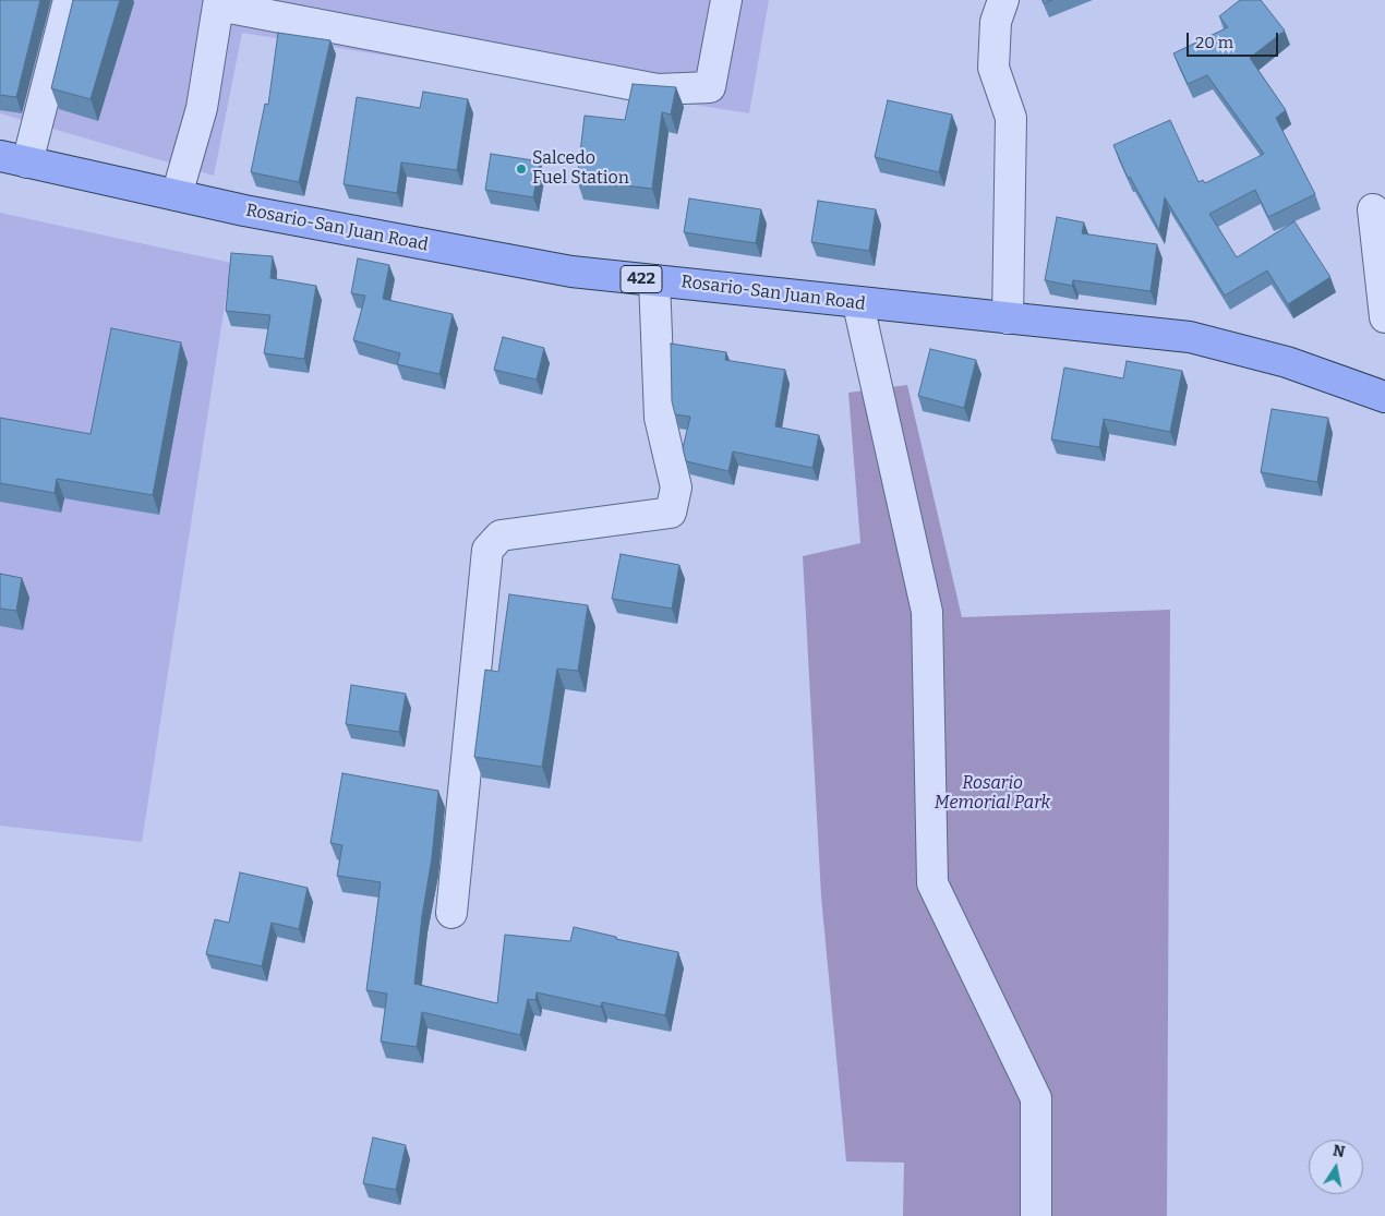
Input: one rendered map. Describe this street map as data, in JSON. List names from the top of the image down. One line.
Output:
{"streets":{"main road":["Rosario-San Juan Road","422"]},"parks":["Rosario Memorial Park"],"places":["Salcedo Fuel Station"],"scale_bar":"20 m","north":"top"}
